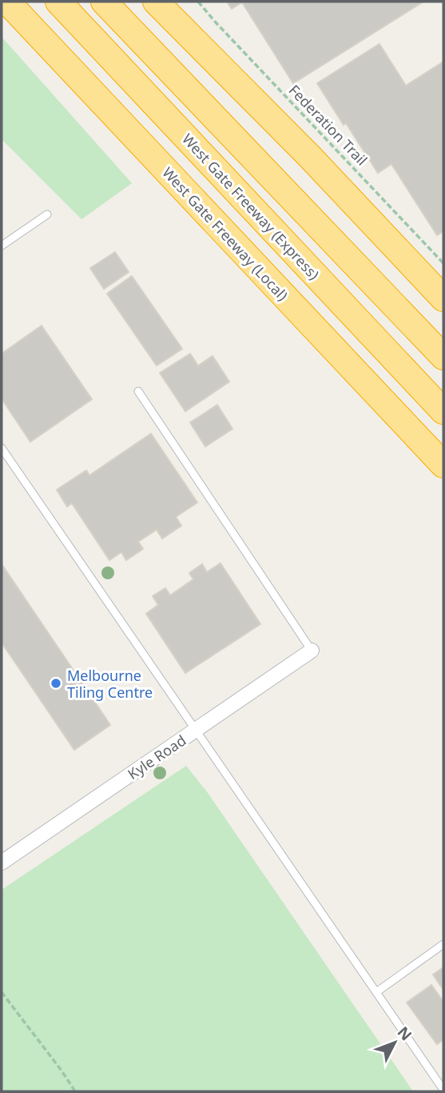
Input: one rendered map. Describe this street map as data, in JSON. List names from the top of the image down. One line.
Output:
{"streets":{"highway":["West Gate Freeway (Express)","West Gate Freeway (Local)"],"street":["Kyle Road"],"path":["Federation Trail"]},"places":["Melbourne Tiling Centre"],"north":"top right"}
